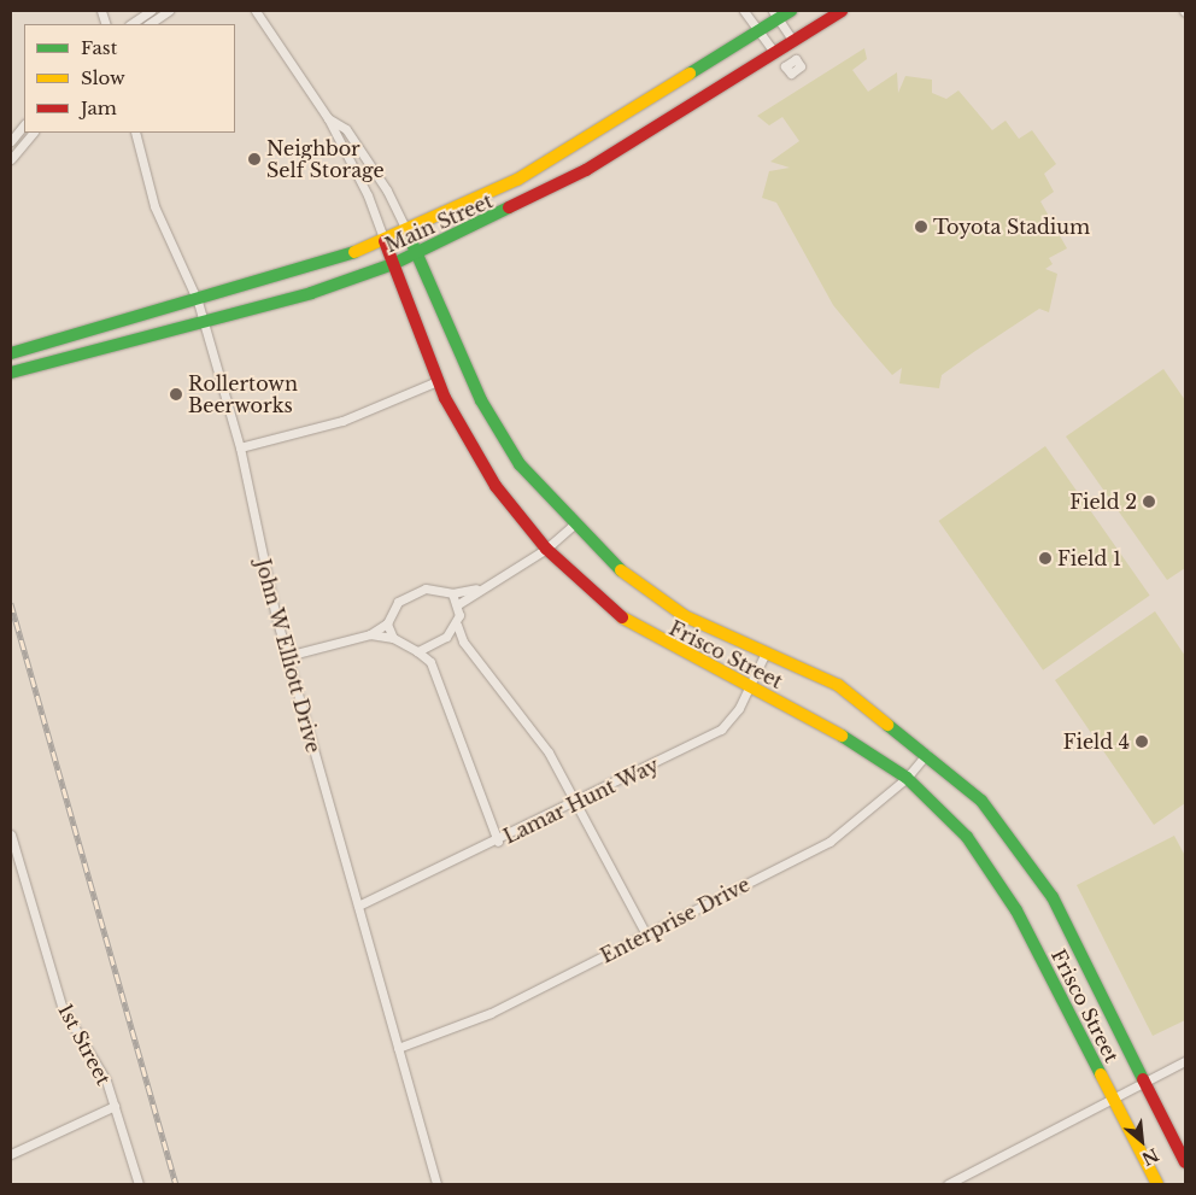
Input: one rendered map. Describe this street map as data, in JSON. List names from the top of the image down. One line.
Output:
{"streets":{"street":["Main Street","Frisco Street","John W Elliott Drive","Lamar Hunt Way","Enterprise Drive","1st Street"]},"crossings":[["Main Street","Frisco Street"],["Main Street","John W Elliott Drive"],["Frisco Street","Lamar Hunt Way"],["Frisco Street","Enterprise Drive"],["John W Elliott Drive","Lamar Hunt Way"],["John W Elliott Drive","Enterprise Drive"]],"places":["Neighbor Self Storage","Toyota Stadium","Rollertown Beerworks","Field 2","Field 1","Field 4"],"legend":["Fast","Slow","Jam"],"north":"bottom right"}
